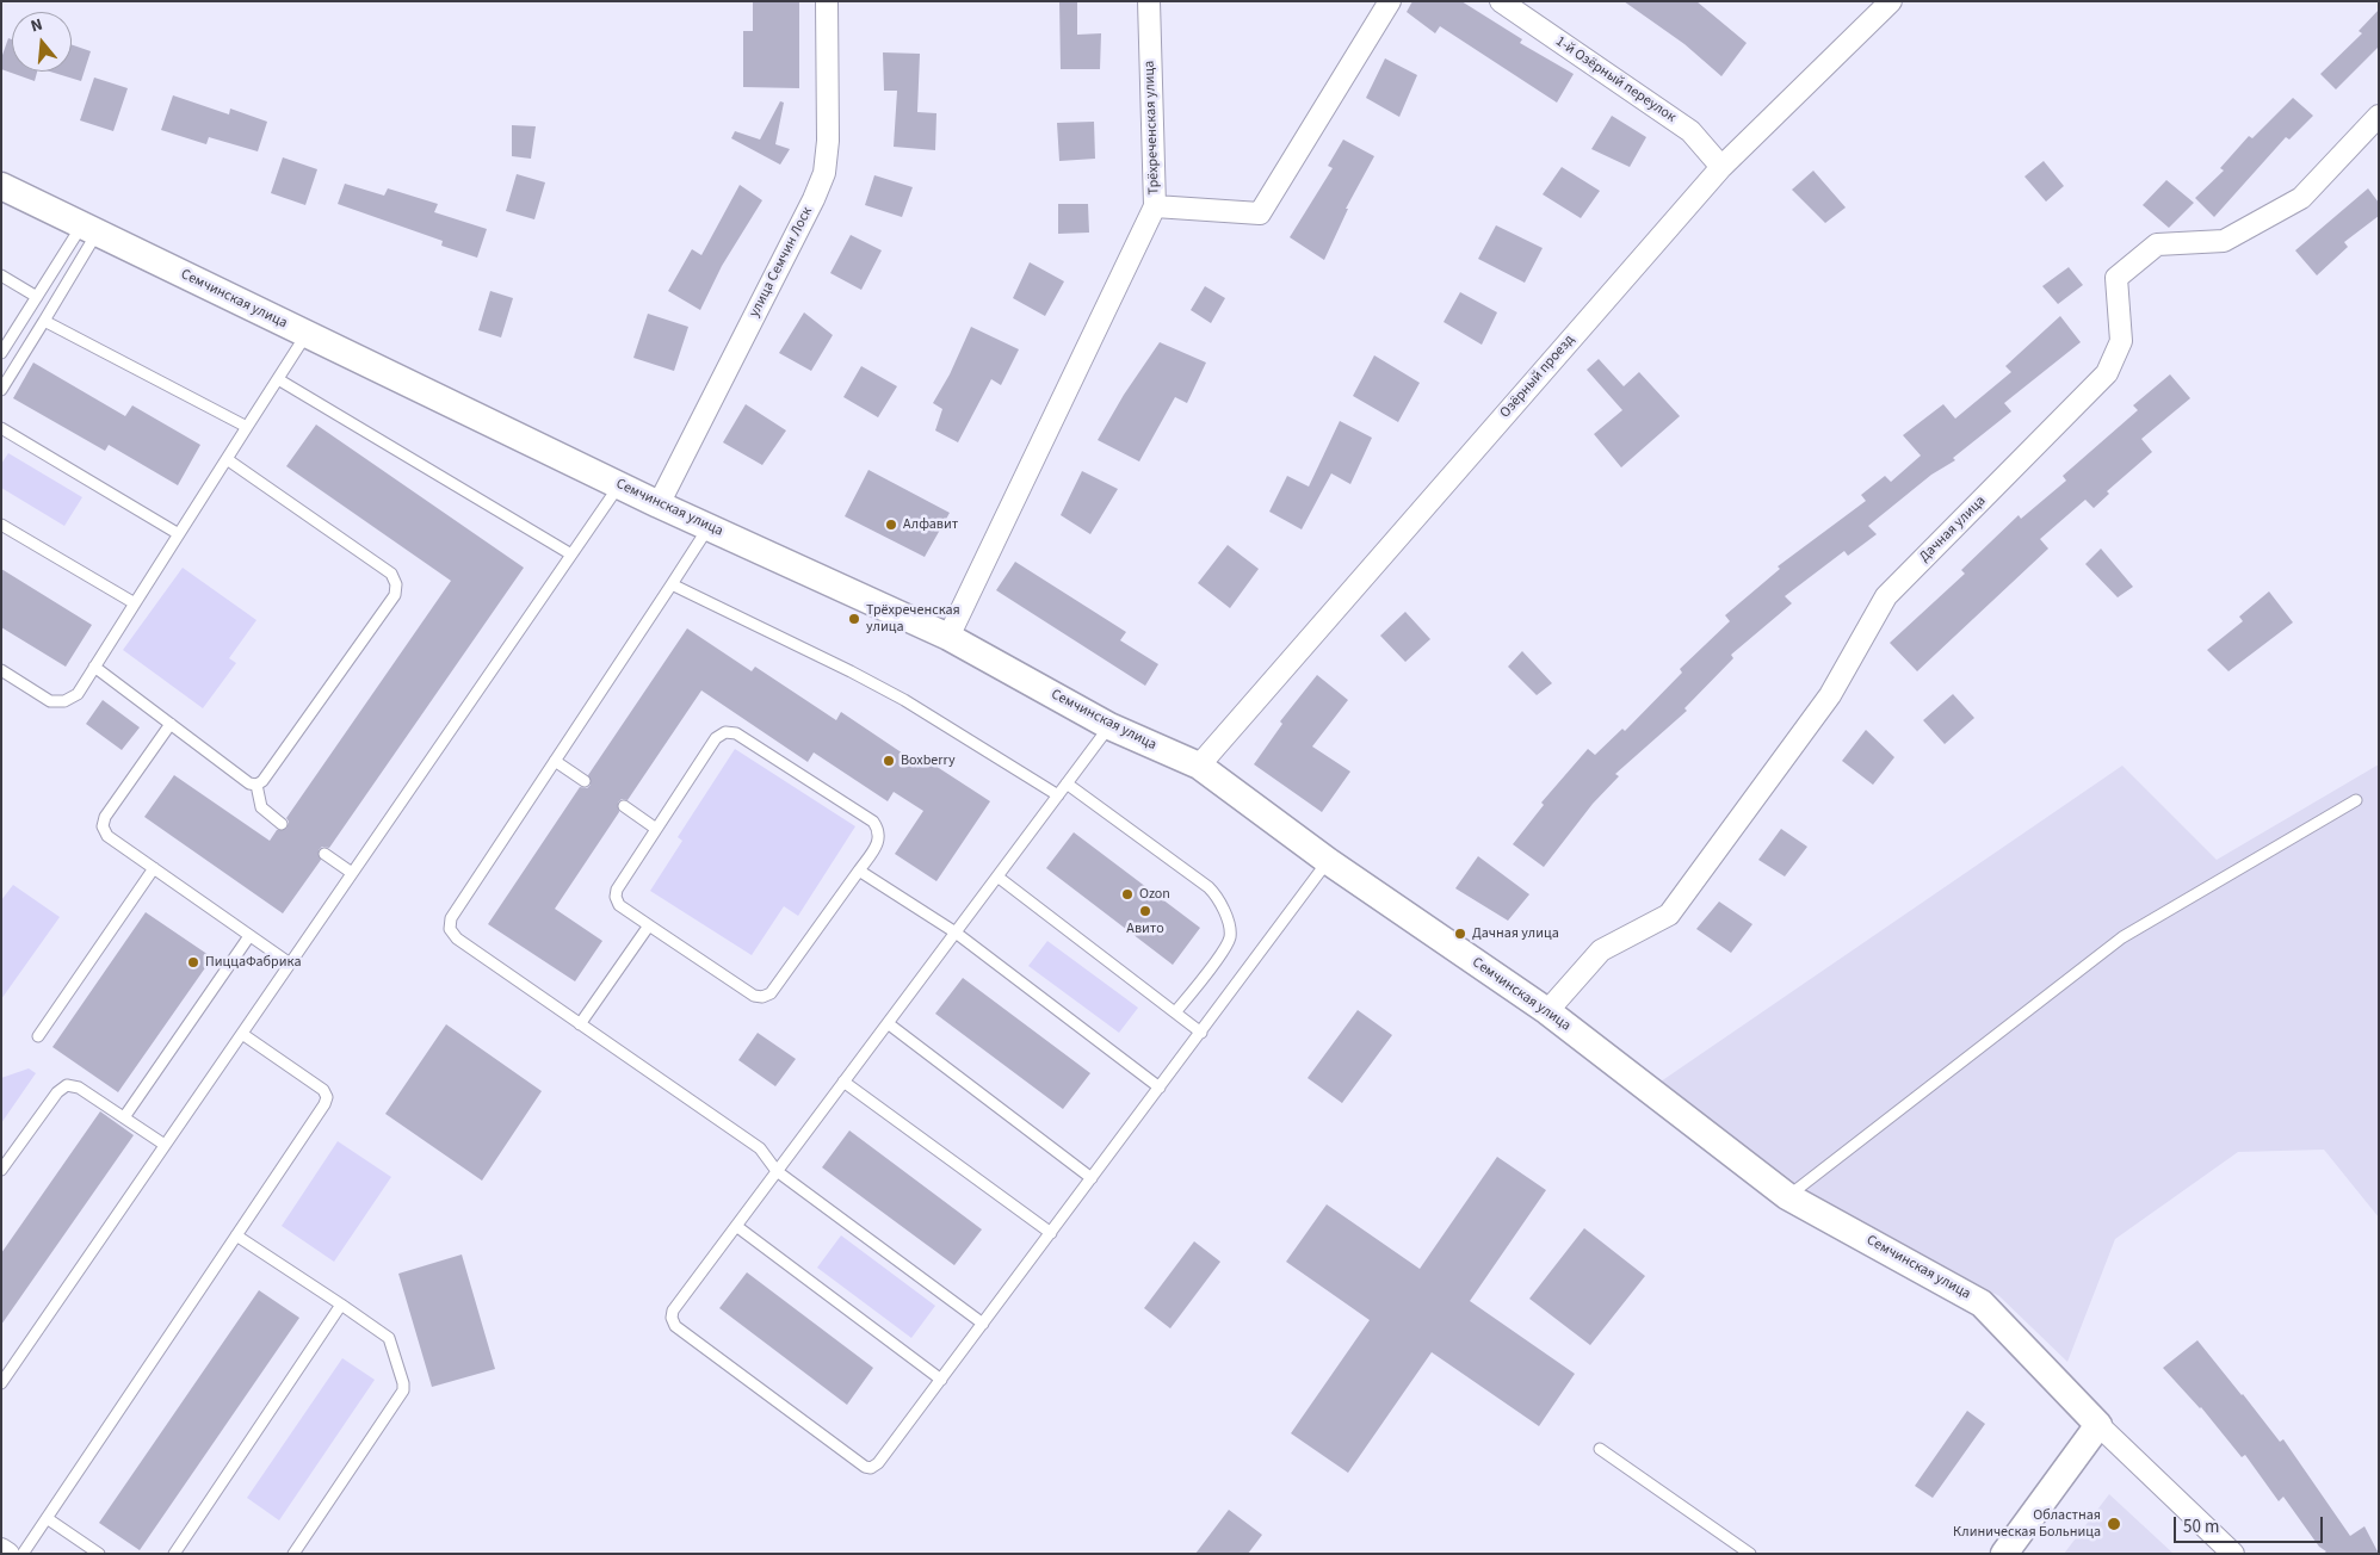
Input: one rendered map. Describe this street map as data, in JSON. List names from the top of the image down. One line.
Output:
{"streets":{"street":["1-й Озёрный переулок","Трёхреченская улица","улица Семчин Лоск","Семчинская улица","Озёрный проезд","Дачная улица"]},"crossings":[["1-й Озёрный переулок","Озёрный проезд"],["Трёхреченская улица","Семчинская улица"],["улица Семчин Лоск","Семчинская улица"],["Семчинская улица","Озёрный проезд"],["Семчинская улица","Дачная улица"]],"places":["Алфавит","Трёхреченская улица","Boxberry","Ozon","Авито","Дачная улица","ПиццаФабрика","Областная Клиническая Больница"],"scale_bar":"50 m","north":"top"}
